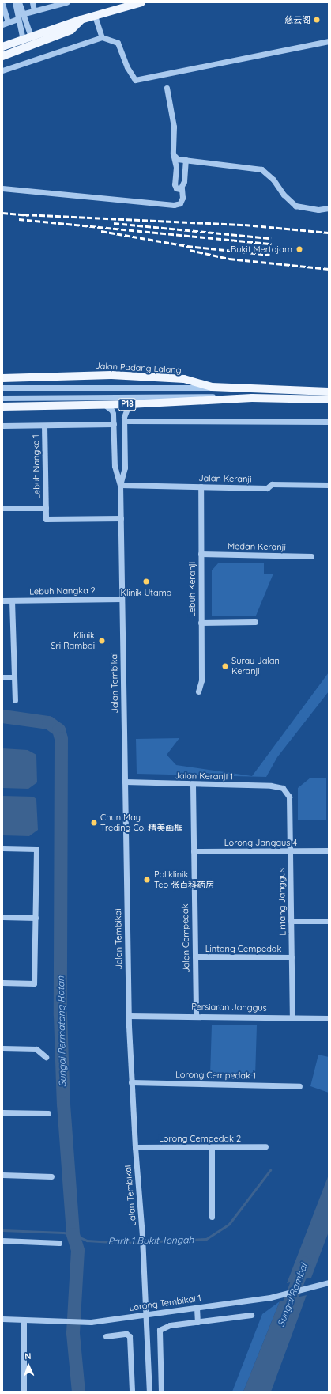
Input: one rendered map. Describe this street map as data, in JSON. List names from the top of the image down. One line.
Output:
{"streets":{"main road":["Jalan Padang Lalang","P18"],"street":["Lebuh Nangka 1","Jalan Keranji","Medan Keranji","Lebuh Keranji","Lebuh Nangka 2","Jalan Tembikai","Jalan Keranji 1","Lorong Janggus 4","Lintang Janggus","Jalan Cempedak","Lintang Cempedak","Persiaran Janggus","Lorong Cempedak 1","Lorong Cempedak 2","Lorong Tembikai 1"]},"crossings":[["P18","Jalan Tembikai"],["Lebuh Nangka 1","Jalan Tembikai"],["Jalan Keranji","Lebuh Keranji"],["Jalan Keranji","Jalan Tembikai"],["Medan Keranji","Lebuh Keranji"],["Lebuh Nangka 2","Jalan Tembikai"],["Jalan Tembikai","Jalan Keranji 1"],["Jalan Tembikai","Persiaran Janggus"],["Jalan Tembikai","Lorong Cempedak 1"],["Jalan Tembikai","Lorong Cempedak 2"],["Jalan Tembikai","Lorong Tembikai 1"],["Jalan Keranji 1","Lintang Janggus"],["Jalan Keranji 1","Jalan Cempedak"],["Lorong Janggus 4","Lintang Janggus"],["Lorong Janggus 4","Jalan Cempedak"],["Lintang Janggus","Lintang Cempedak"],["Lintang Janggus","Persiaran Janggus"],["Jalan Cempedak","Lintang Cempedak"],["Jalan Cempedak","Persiaran Janggus"]],"water":["Sungai Permatang Rotan","Parit 1 Bukit Tengah","Sungai Rambai"],"places":["慈云阁","Bukit Mertajam","Klinik Utama","Klinik Sri Rambai","Surau Jalan Keranji","Chun May Treding Co. 精美画框","Poliklinik Teo 张百科药房"],"north":"top"}
